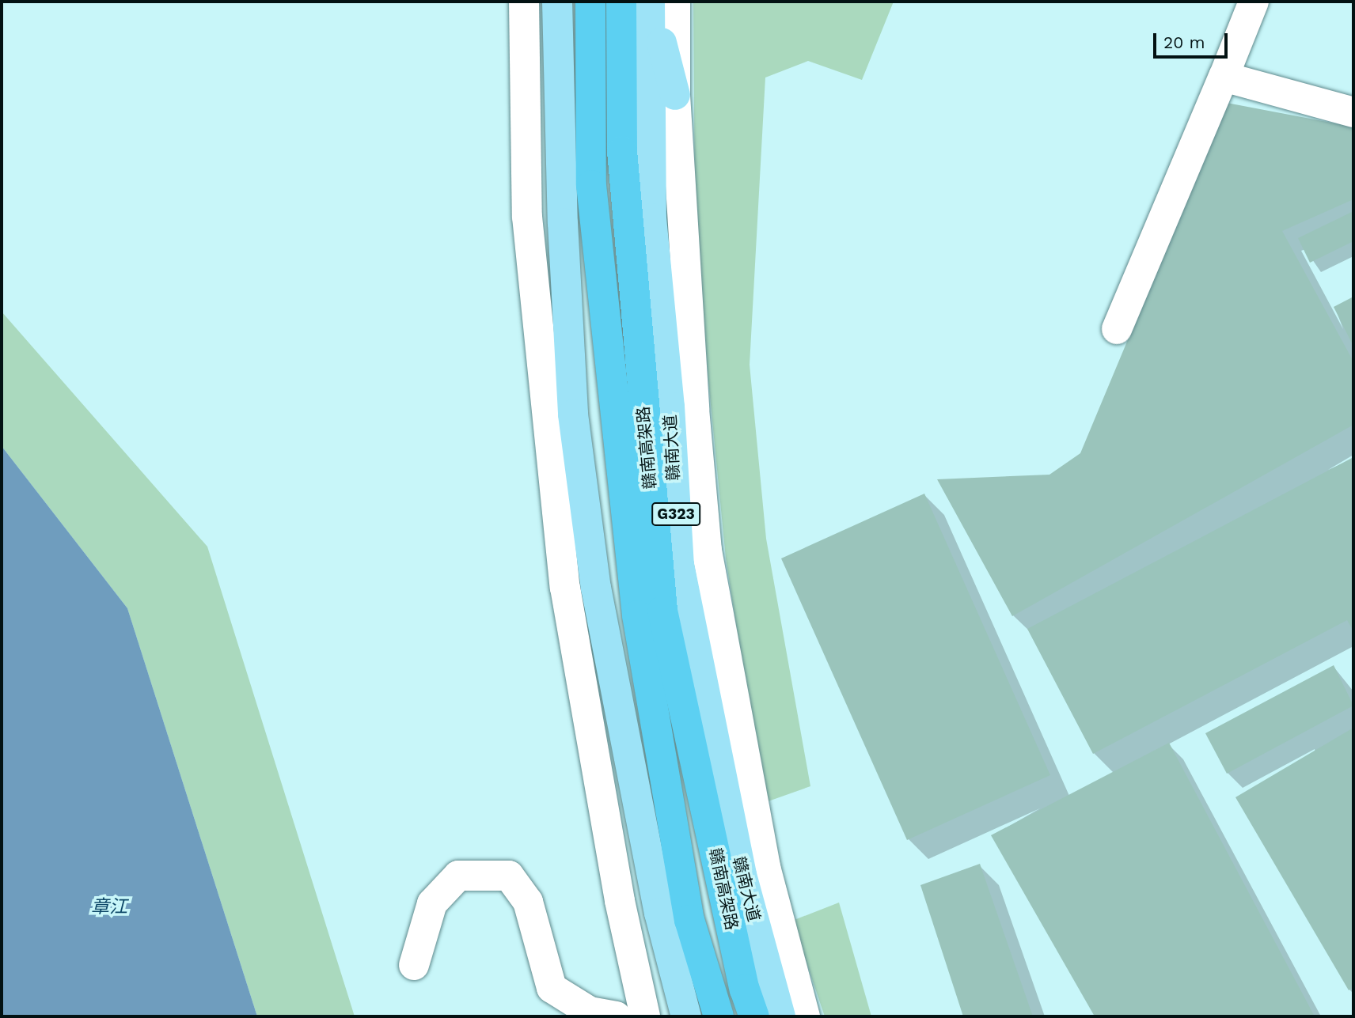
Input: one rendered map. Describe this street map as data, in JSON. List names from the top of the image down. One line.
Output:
{"streets":{"highway":["赣南高架路"],"main road":["赣南大道","G323"]},"water":["章江"],"scale_bar":"20 m"}
